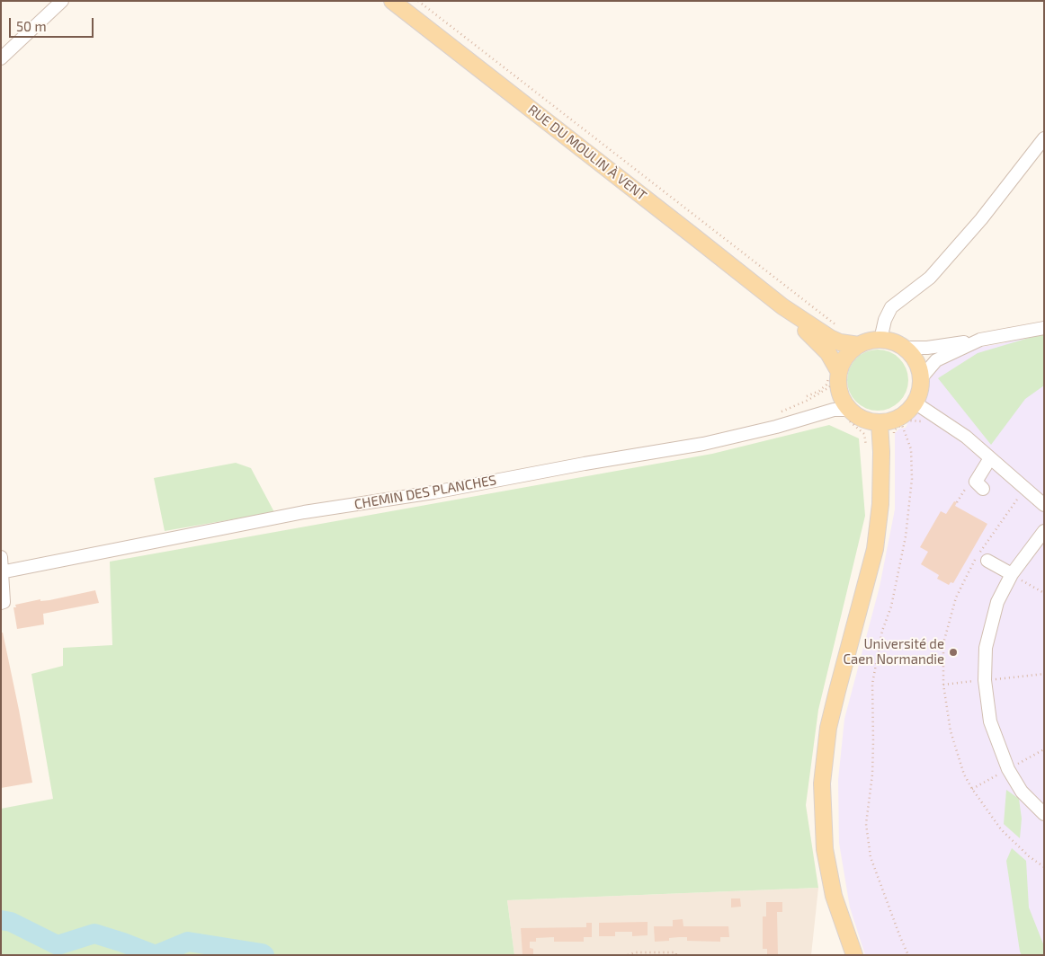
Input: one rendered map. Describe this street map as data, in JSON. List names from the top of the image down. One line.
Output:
{"streets":{"main road":["RUE DU MOULIN À VENT"],"street":["CHEMIN DES PLANCHES"]},"places":["Université de Caen Normandie"],"scale_bar":"50 m"}
